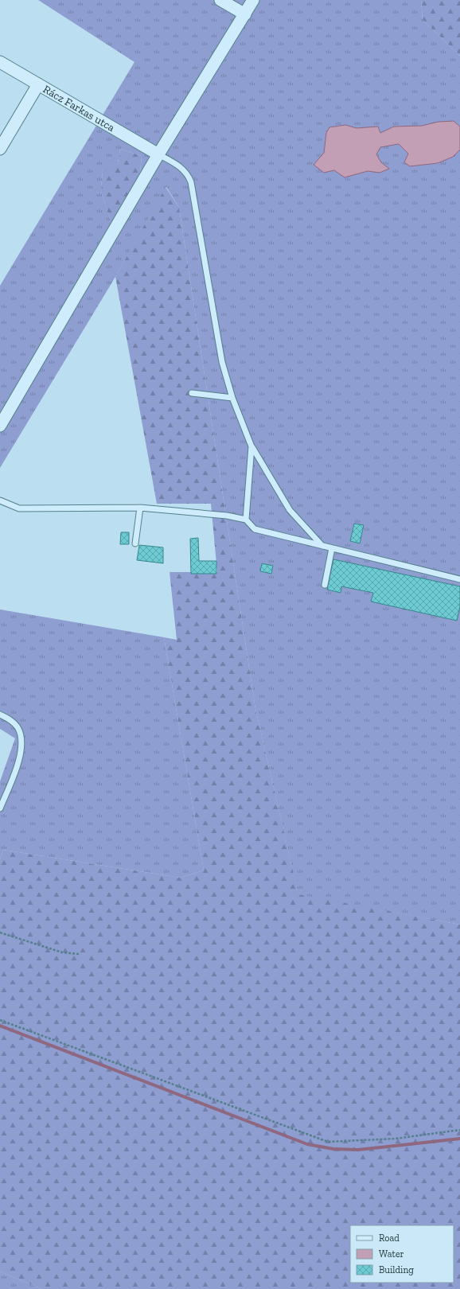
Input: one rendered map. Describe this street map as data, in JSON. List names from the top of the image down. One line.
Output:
{"streets":{"street":["Rácz Farkas utca"]},"legend":["Road","Water","Building"]}
